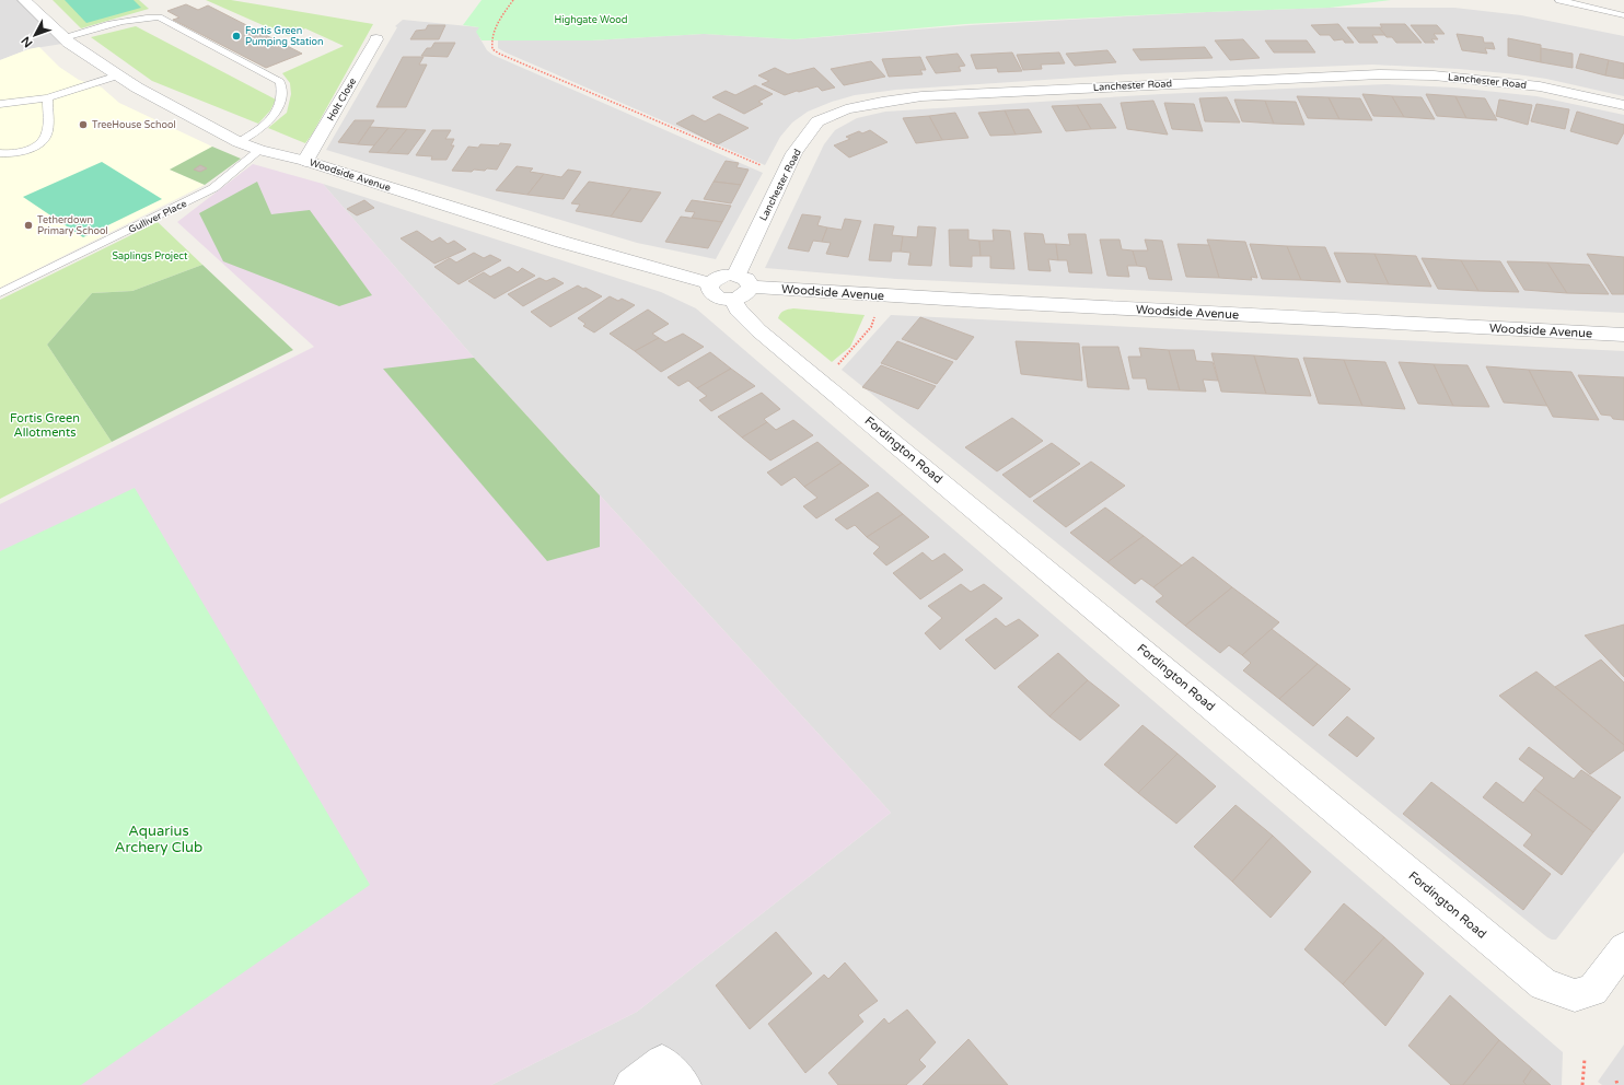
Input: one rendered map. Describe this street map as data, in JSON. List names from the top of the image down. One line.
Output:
{"streets":{"street":["Lanchester Road","Holt Close","Woodside Avenue","Fordington Road"],"lane":["Gulliver Place"]},"crossings":[["Lanchester Road","Woodside Avenue"],["Lanchester Road","Fordington Road"],["Holt Close","Woodside Avenue"],["Woodside Avenue","Gulliver Place"],["Woodside Avenue","Fordington Road"]],"parks":["Highgate Wood","Saplings Project","Fortis Green Allotments","Aquarius Archery Club"],"places":["Fortis Green Pumping Station","TreeHouse School","Tetherdown Primary School"],"north":"bottom left"}
